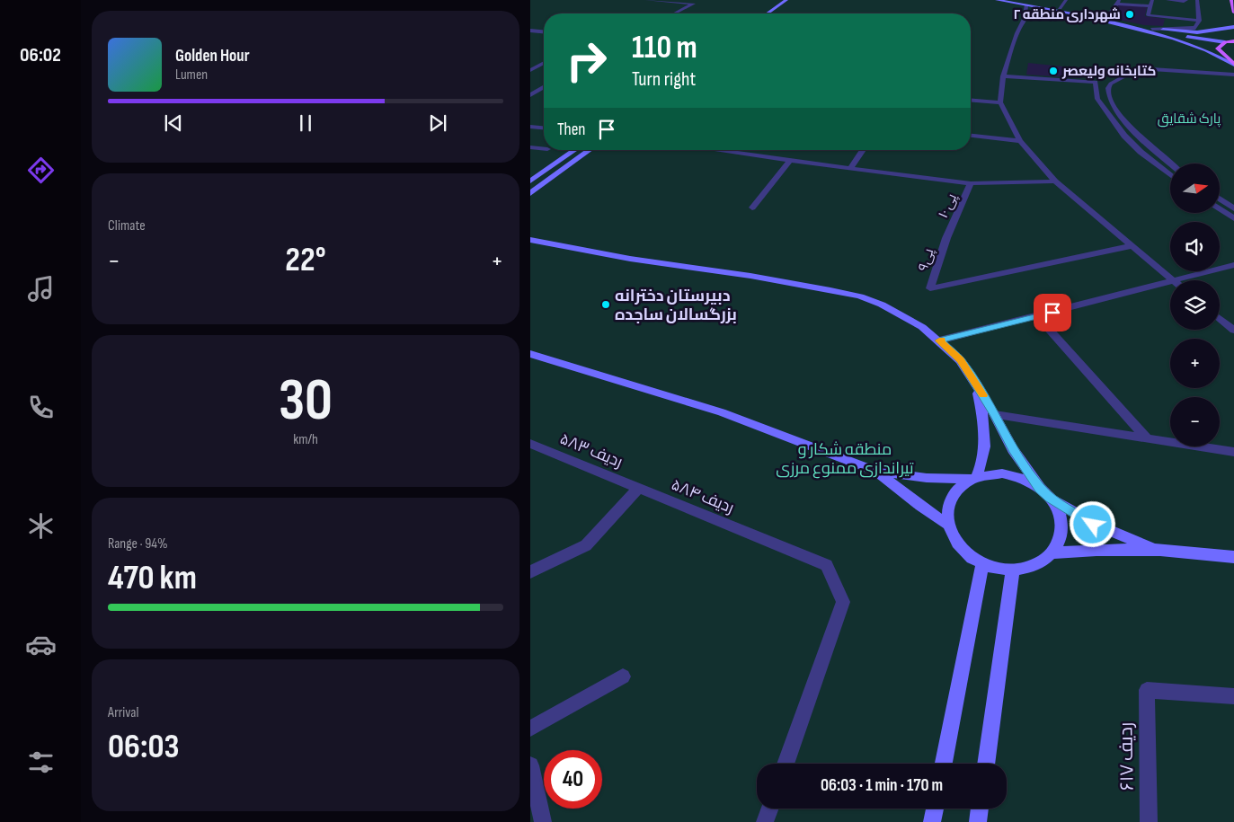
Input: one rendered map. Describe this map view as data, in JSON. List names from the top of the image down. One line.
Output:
{"streets":{"street":["پی ۱۰","پی۹","ردیف ۵۸۳","ردیف ۵۸۴","ردیف ۶۱۷"]},"crossings":[["پی ۱۰","پی۹"],["ردیف ۵۸۳","ردیف ۵۸۴"]],"parks":["پارک شقایق","منطقه شکار و تیراندازی ممنوع مرزی"],"places":["شهرداری منطقه ۲","کتابخانه ولیعصر","دبیرستان دخترانه بزرگسالان ساجده"],"north":"right","page":{"tabs":"06:02","turn":["110 m","Turn right"],"song":["Golden Hour","Lumen"],"then":"Then","map_buttons":["+","−"],"tile":["Climate",["30","km/h"],["Range · 94%","470 km"],["Arrival","06:03"]],"heat":["−","22°","+"],"limit":"40","trip":"06:03 · 1 min · 170 m"}}
